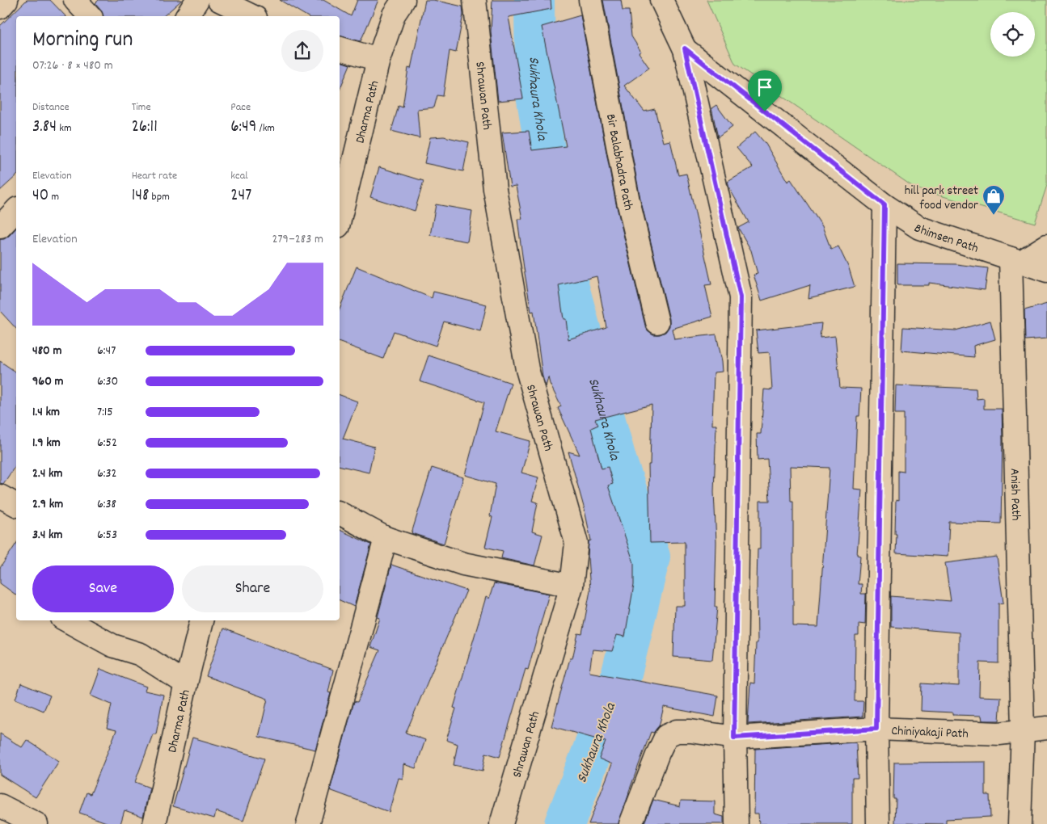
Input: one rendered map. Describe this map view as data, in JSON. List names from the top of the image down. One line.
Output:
{"streets":{"street":["Shrawan Path","Dharma Path","Bir Balabhadra Path","Bhimsen Path","Anish Path","Chiniyakaji Path"]},"crossings":[["Bhimsen Path","Anish Path"],["Anish Path","Chiniyakaji Path"]],"water":["Sukhaura Khola"],"places":{"shop":["hill park street food vendor"]},"page":{"heading":["Morning run","07:26 · 8 × 480 m"],"stats":[["Distance","3.84 km"],["Time","26:11"],["Pace","6:49 /km"],["Elevation","40 m"],["Heart rate","148 bpm"],["kcal","247"]],"chart":["Elevation","279–283 m"],"list":[{"name":"480 m","note":"6:47"},{"name":"960 m","note":"6:30"},{"name":"1.4 km","note":"7:15"},{"name":"1.9 km","note":"6:52"},{"name":"2.4 km","note":"6:32"},{"name":"2.9 km","note":"6:38"},{"name":"3.4 km","note":"6:53"}],"buttons":["Save","Share"]}}
